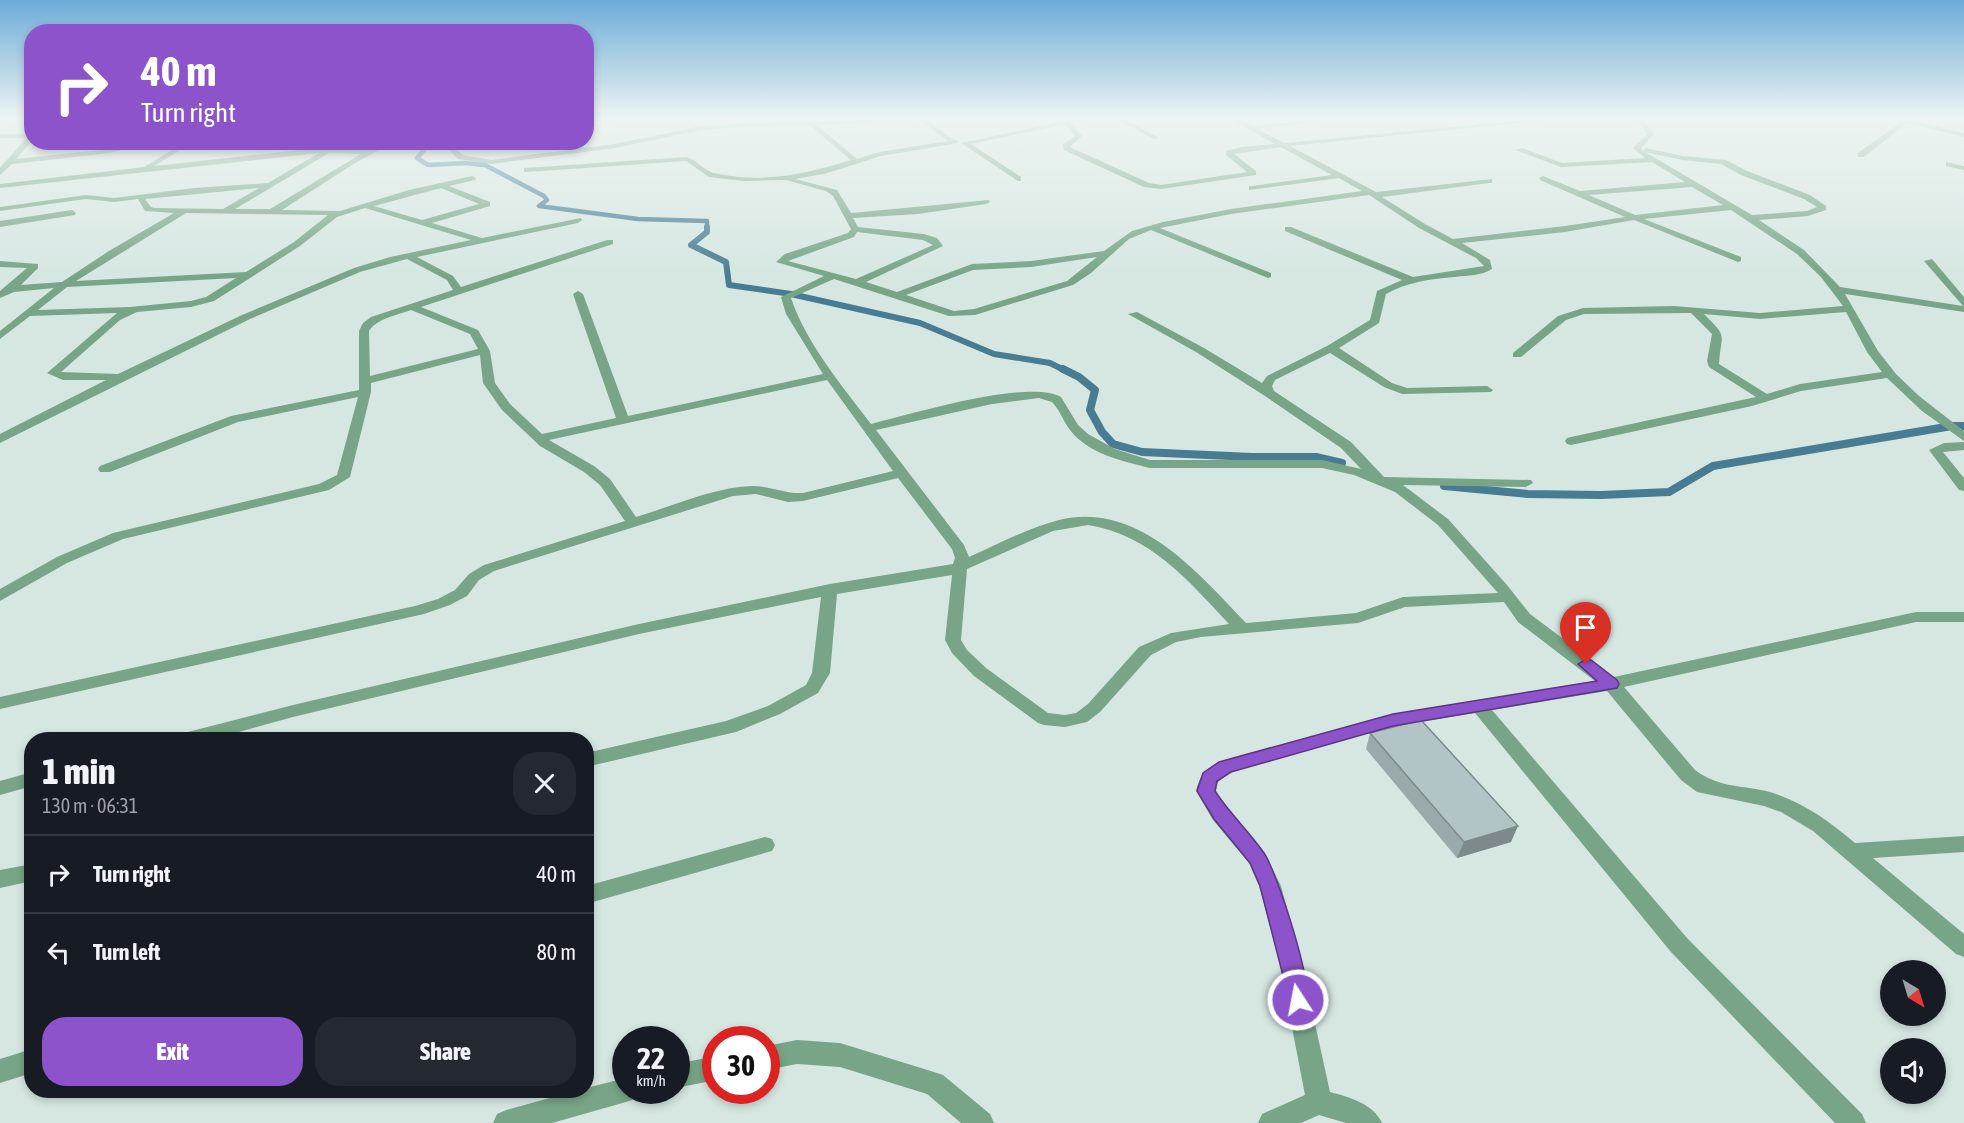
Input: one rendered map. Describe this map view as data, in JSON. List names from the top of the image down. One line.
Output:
{"north":"bottom right","page":{"turn":["40 m","Turn right"],"heading":["1 min","130 m · 06:31"],"list":[{"name":"Turn right","value":"40 m"},{"name":"Turn left","value":"80 m"}],"buttons":["Exit","Share"],"speed":"22 km/h","limit":"30"}}
